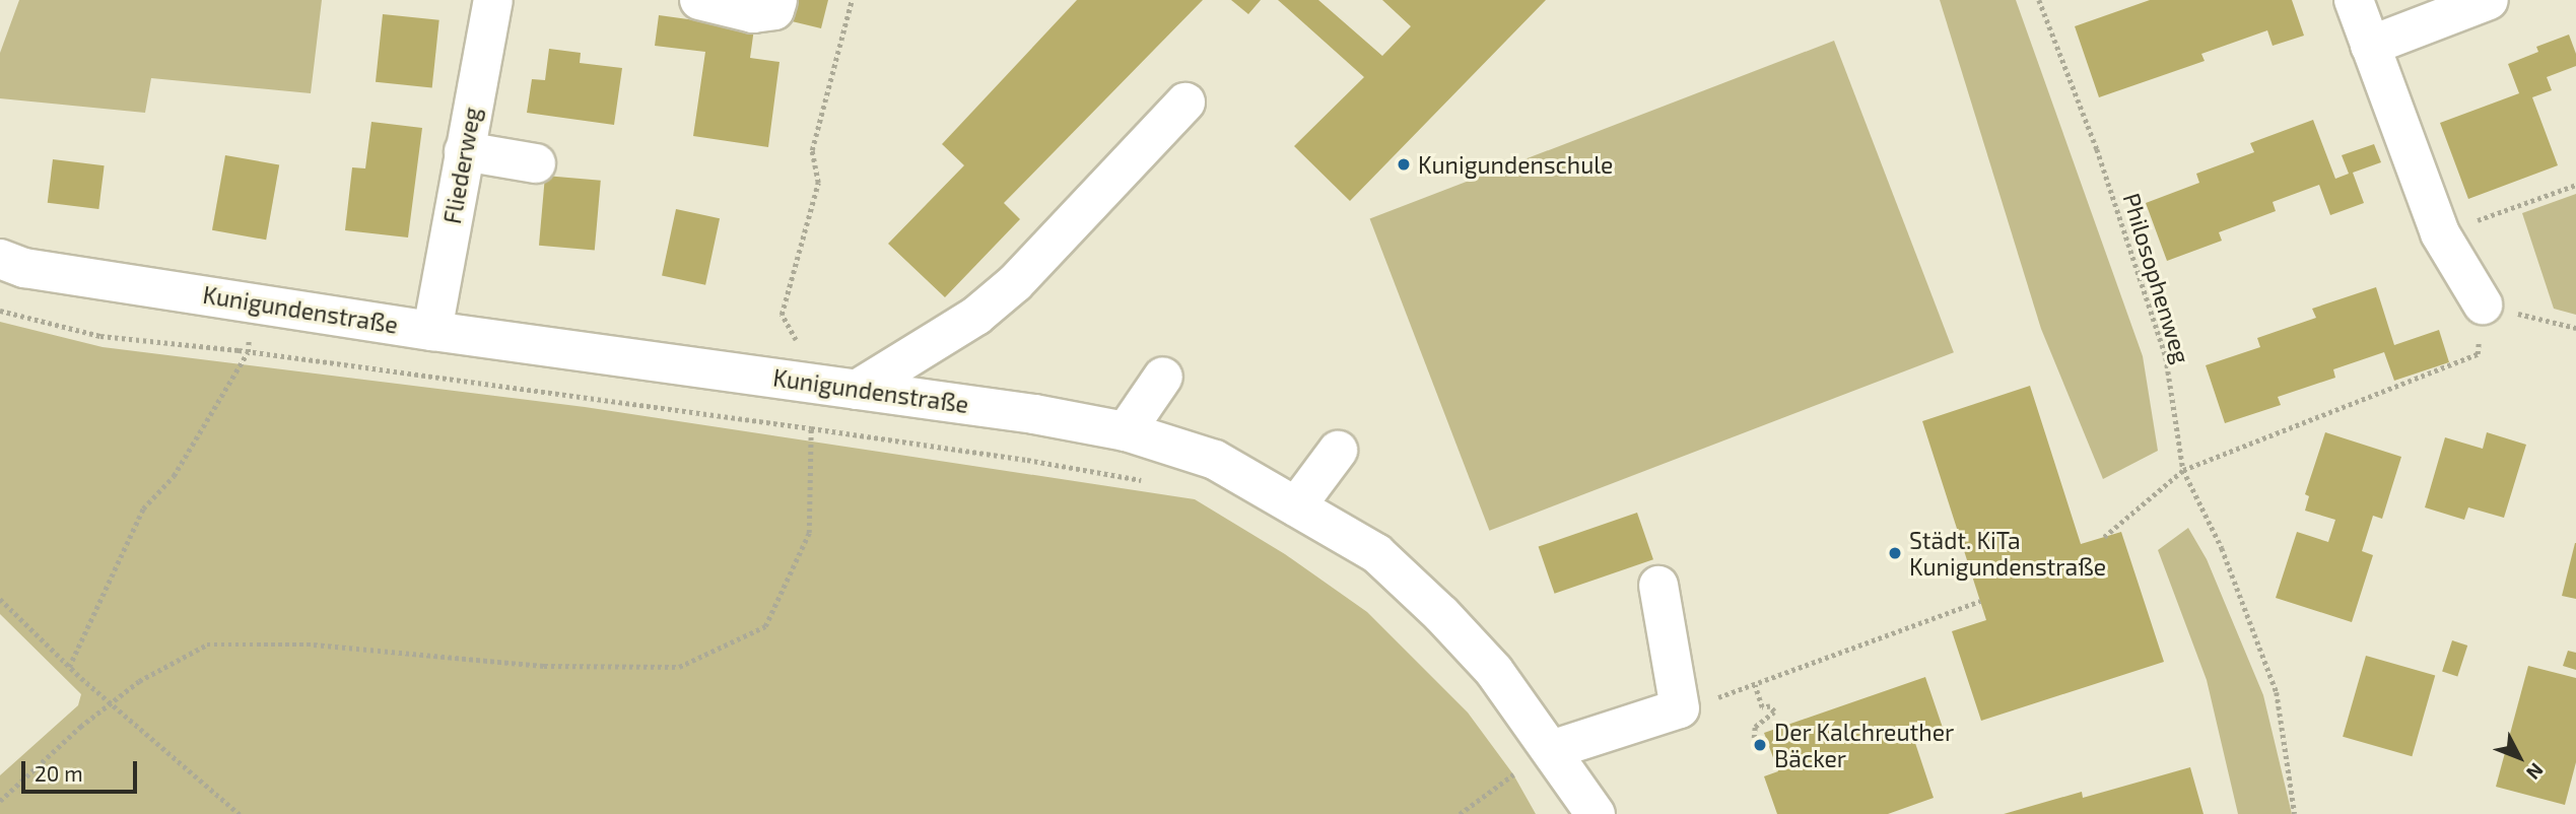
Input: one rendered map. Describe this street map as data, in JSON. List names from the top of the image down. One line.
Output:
{"streets":{"street":["Fliederweg","Kunigundenstraße"],"path":["Philosophenweg"]},"crossings":[["Fliederweg","Kunigundenstraße"]],"places":["Kunigundenschule","Städt. KiTa Kunigundenstraße","Der Kalchreuther Bäcker"],"scale_bar":"20 m","north":"bottom right"}
